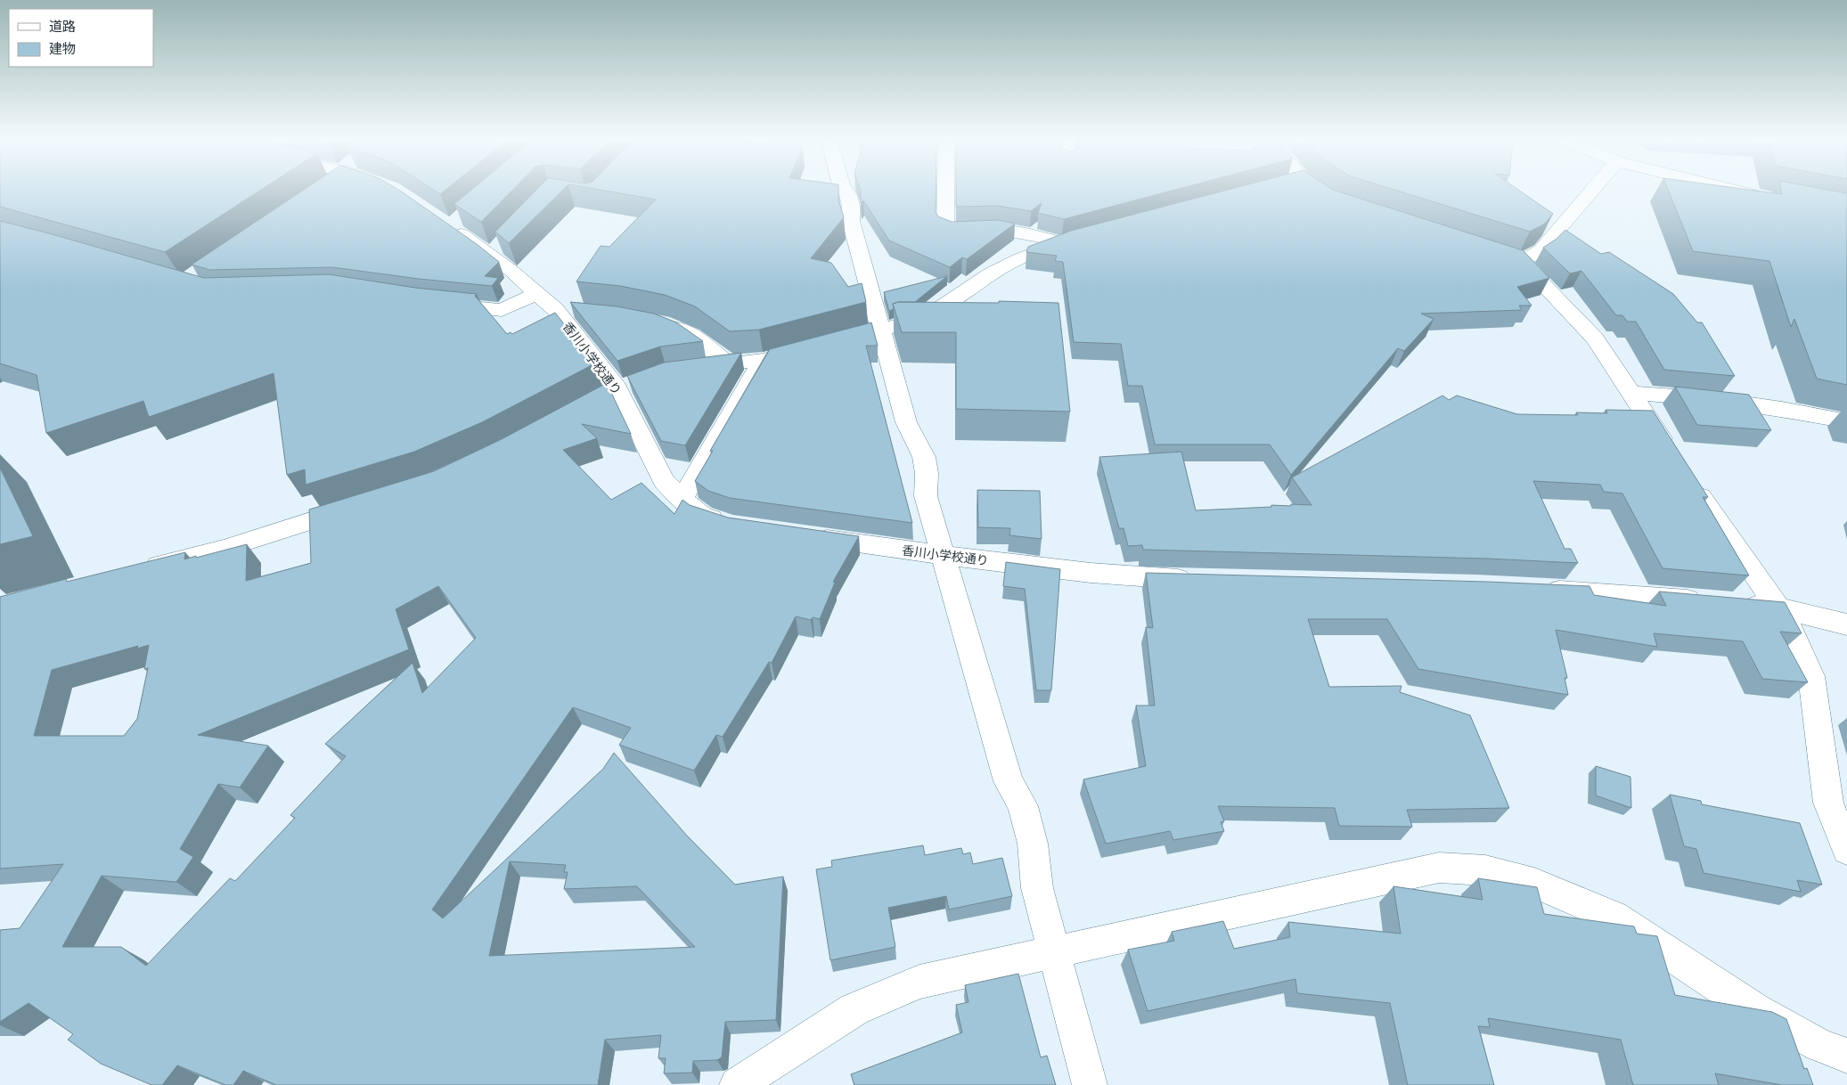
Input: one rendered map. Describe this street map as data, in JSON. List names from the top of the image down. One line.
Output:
{"streets":{"street":["香川小学校通り"]},"legend":["道路","建物"]}
